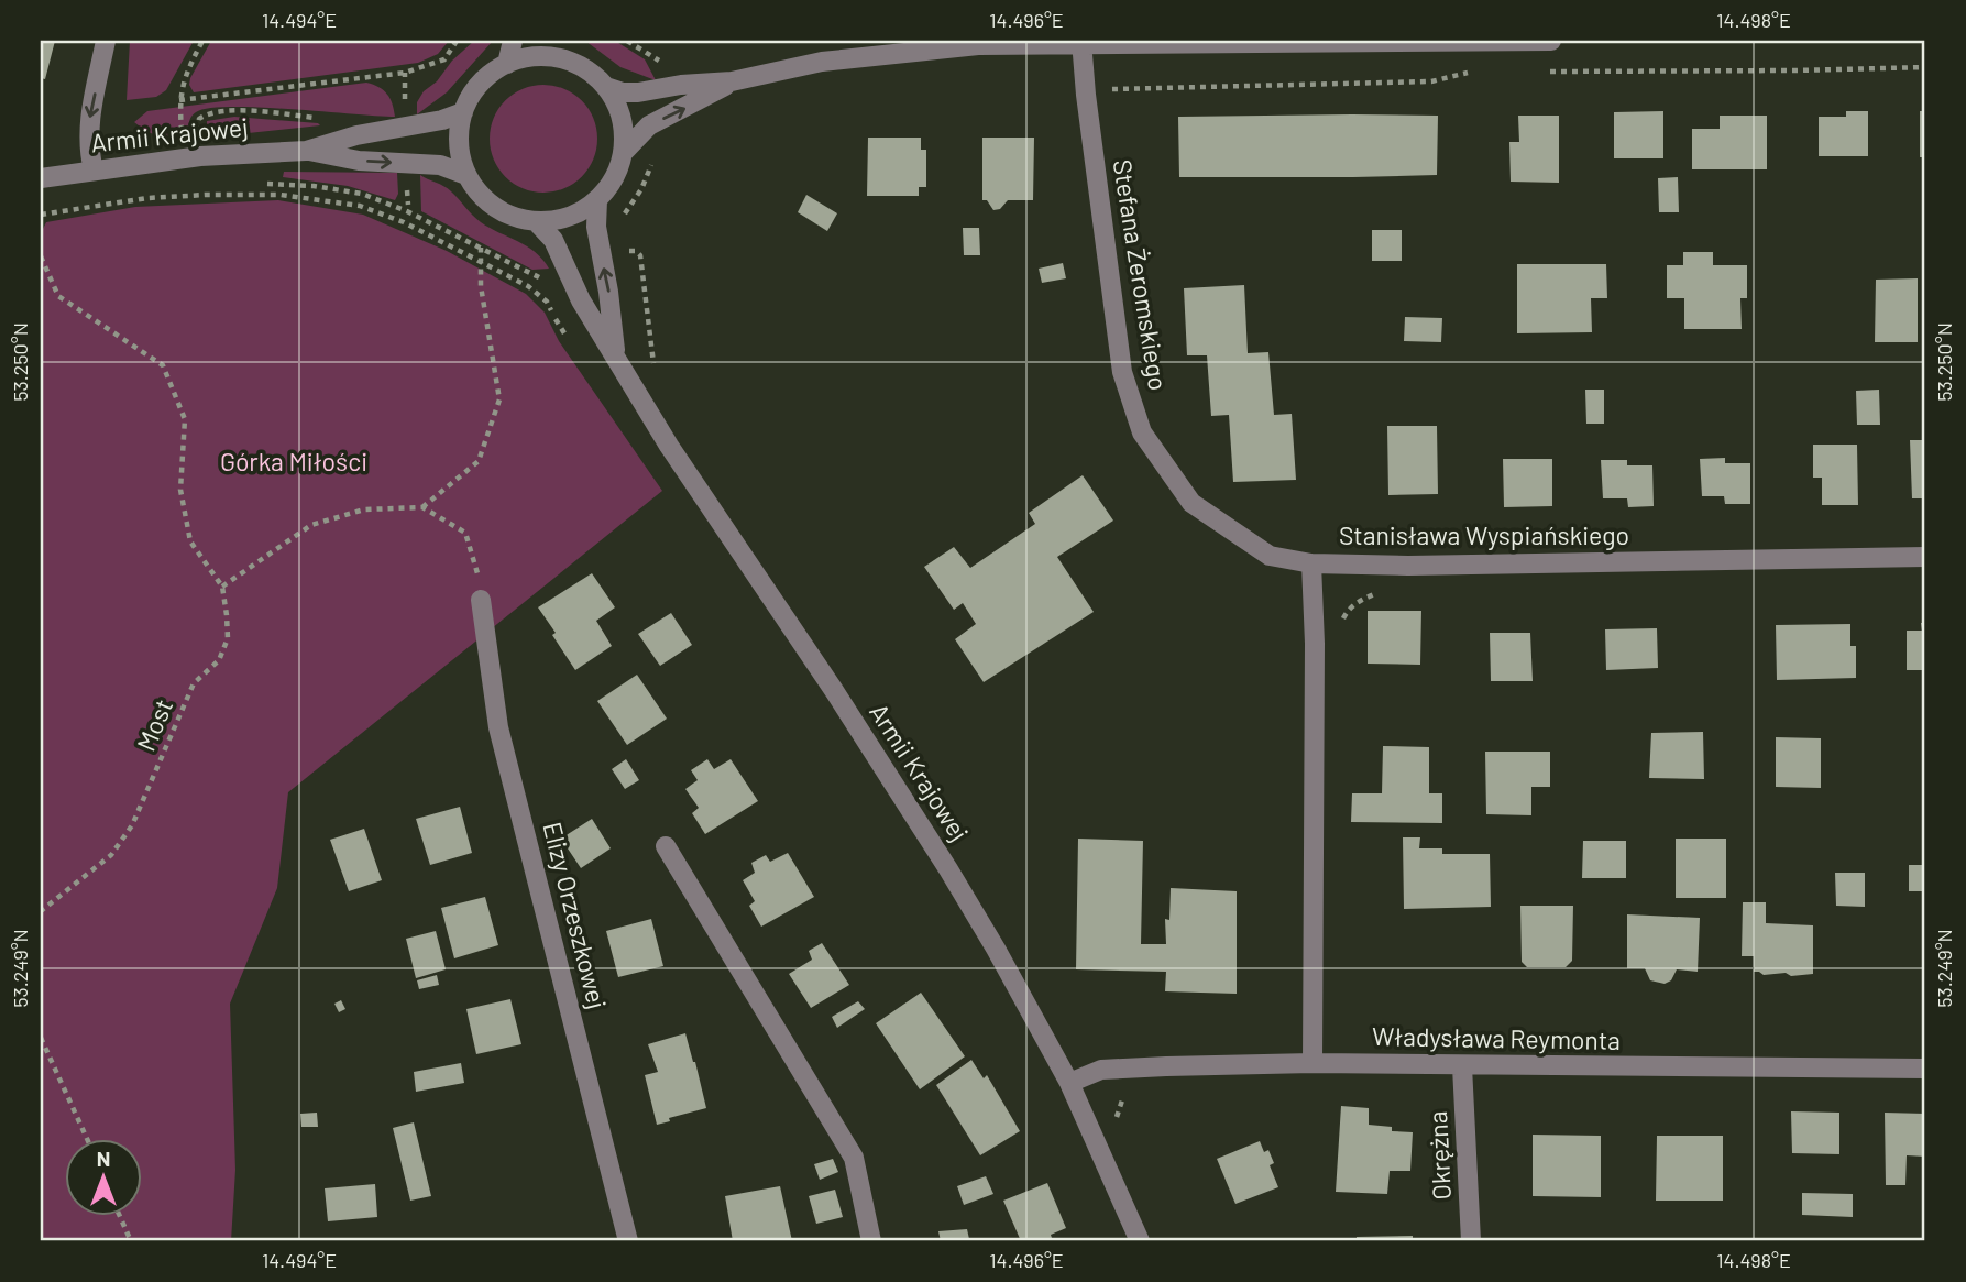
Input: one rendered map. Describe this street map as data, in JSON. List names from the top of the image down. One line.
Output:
{"streets":{"street":["Armii Krajowej","Stefana Żeromskiego","Stanisława Wyspiańskiego","Elizy Orzeszkowej","Władysława Reymonta","Okrężna"]},"crossings":[["Armii Krajowej","Władysława Reymonta"],["Stefana Żeromskiego","Stanisława Wyspiańskiego"],["Stanisława Wyspiańskiego","Władysława Reymonta"],["Władysława Reymonta","Okrężna"]],"parks":["Górka Miłości"],"north":"top","coordinates":["14.494°E","14.496°E","14.498°E","53.250°N","53.249°N"]}
